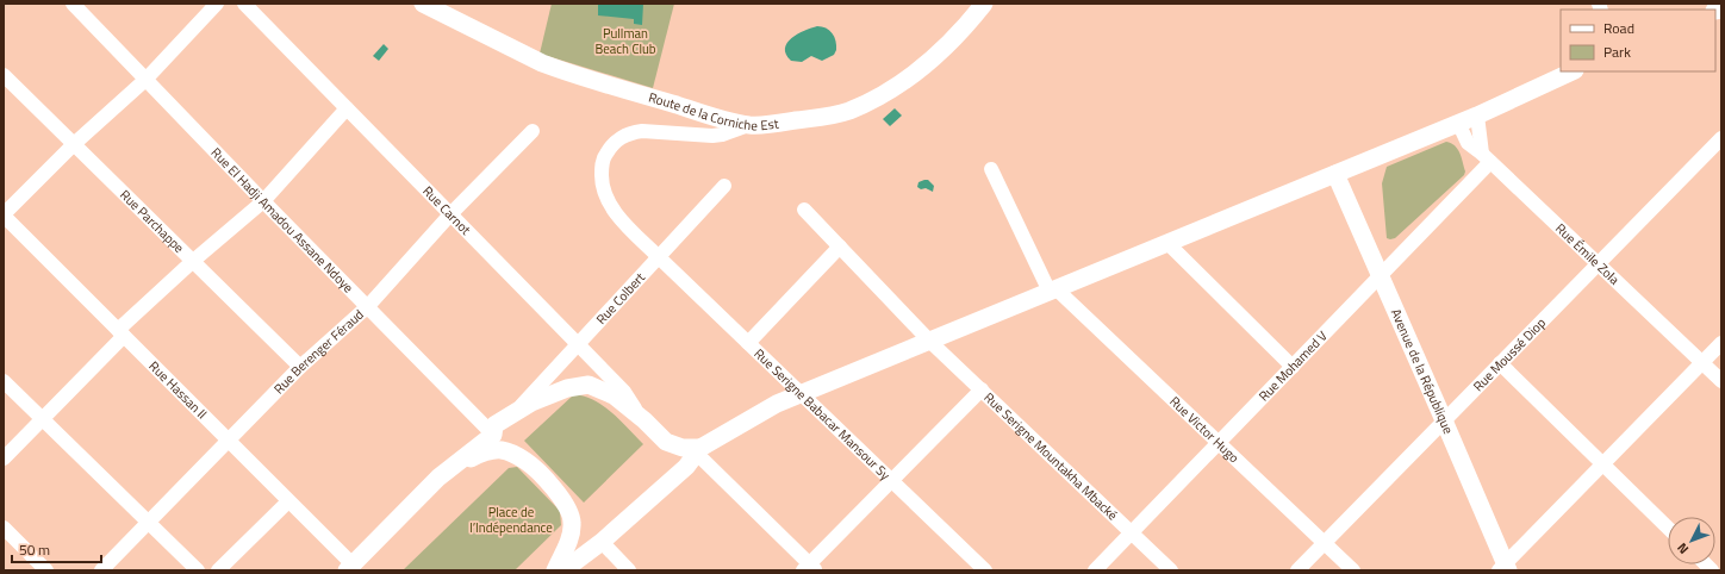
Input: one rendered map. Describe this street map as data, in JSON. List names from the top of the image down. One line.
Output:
{"streets":{"street":["Route de la Corniche Est","Rue Carnot","Rue El Hadji Amadou Assane Ndoye","Rue Parchappe","Rue Émile Zola","Rue Colbert","Rue Berenger Féraud","Rue Moussé Diop","Rue Mohamed V","Avenue de la République","Rue Hassan ll","Rue Serigne Babacar Mansour Sy","Rue Victor Hugo","Rue Serigne Mountakha Mbacké"]},"crossings":[["Route de la Corniche Est","Rue Serigne Babacar Mansour Sy"],["Rue Carnot","Rue Colbert"],["Rue Carnot","Rue Berenger Féraud"],["Rue El Hadji Amadou Assane Ndoye","Rue Berenger Féraud"],["Rue Parchappe","Rue Berenger Féraud"],["Rue Émile Zola","Rue Moussé Diop"],["Rue Émile Zola","Rue Mohamed V"],["Rue Colbert","Rue Serigne Babacar Mansour Sy"],["Rue Berenger Féraud","Rue Hassan ll"],["Rue Moussé Diop","Avenue de la République"],["Rue Moussé Diop","Rue Victor Hugo"],["Rue Mohamed V","Avenue de la République"],["Rue Mohamed V","Rue Victor Hugo"],["Rue Mohamed V","Rue Serigne Mountakha Mbacké"]],"parks":["Pullman Beach Club","Place de l’Indépendance"],"legend":["Road","Park"],"scale_bar":"50 m","north":"bottom left"}
